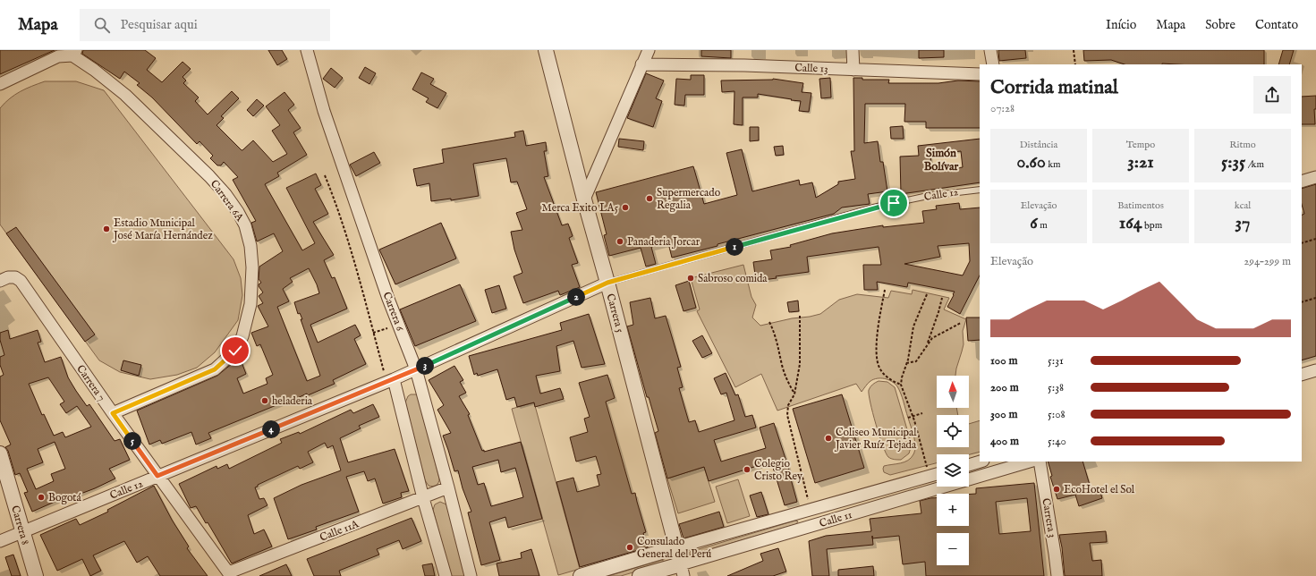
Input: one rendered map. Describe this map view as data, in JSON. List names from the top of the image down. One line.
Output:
{"streets":{"street":["Calle 13","Calle 12","Carrera 6A","Carrera 6","Carrera 5","Carrera 7","Carrera 3","Calle 11","Carrera 8","Calle 11A"]},"crossings":[["Calle 12","Carrera 6"],["Calle 12","Carrera 5"],["Calle 12","Carrera 7"],["Calle 12","Carrera 8"],["Carrera 6A","Carrera 7"],["Carrera 6","Calle 11A"],["Carrera 5","Calle 11"],["Carrera 7","Calle 11A"]],"districts":["Simón Bolívar"],"places":["Supermercado Regalia","Merca Exito LA5","Estadio Municipal José María Hernández","Panaderia Jorcar","Sabroso comida","heladeria","Coliseo Municipal Javier Ruíz Tejada","Colegio Cristo Rey","EcoHotel el Sol","Bogotá","Consulado General del Perú"],"north":"top","page":{"header":"Mapa","search":"Pesquisar aqui","nav":["Início","Mapa","Sobre","Contato"],"heading":["Corrida matinal","07:28"],"stats":[["Distância","0.60 km"],["Tempo","3:21"],["Ritmo","5:35 /km"],["Elevação","6 m"],["Batimentos","164 bpm"],["kcal","37"]],"pins":["1","2","3","4","5"],"chart":["Elevação","294–299 m"],"list":[{"name":"100 m","note":"5:31"},{"name":"200 m","note":"5:38"},{"name":"300 m","note":"5:08"},{"name":"400 m","note":"5:40"}],"map_buttons":["+","−"]}}
